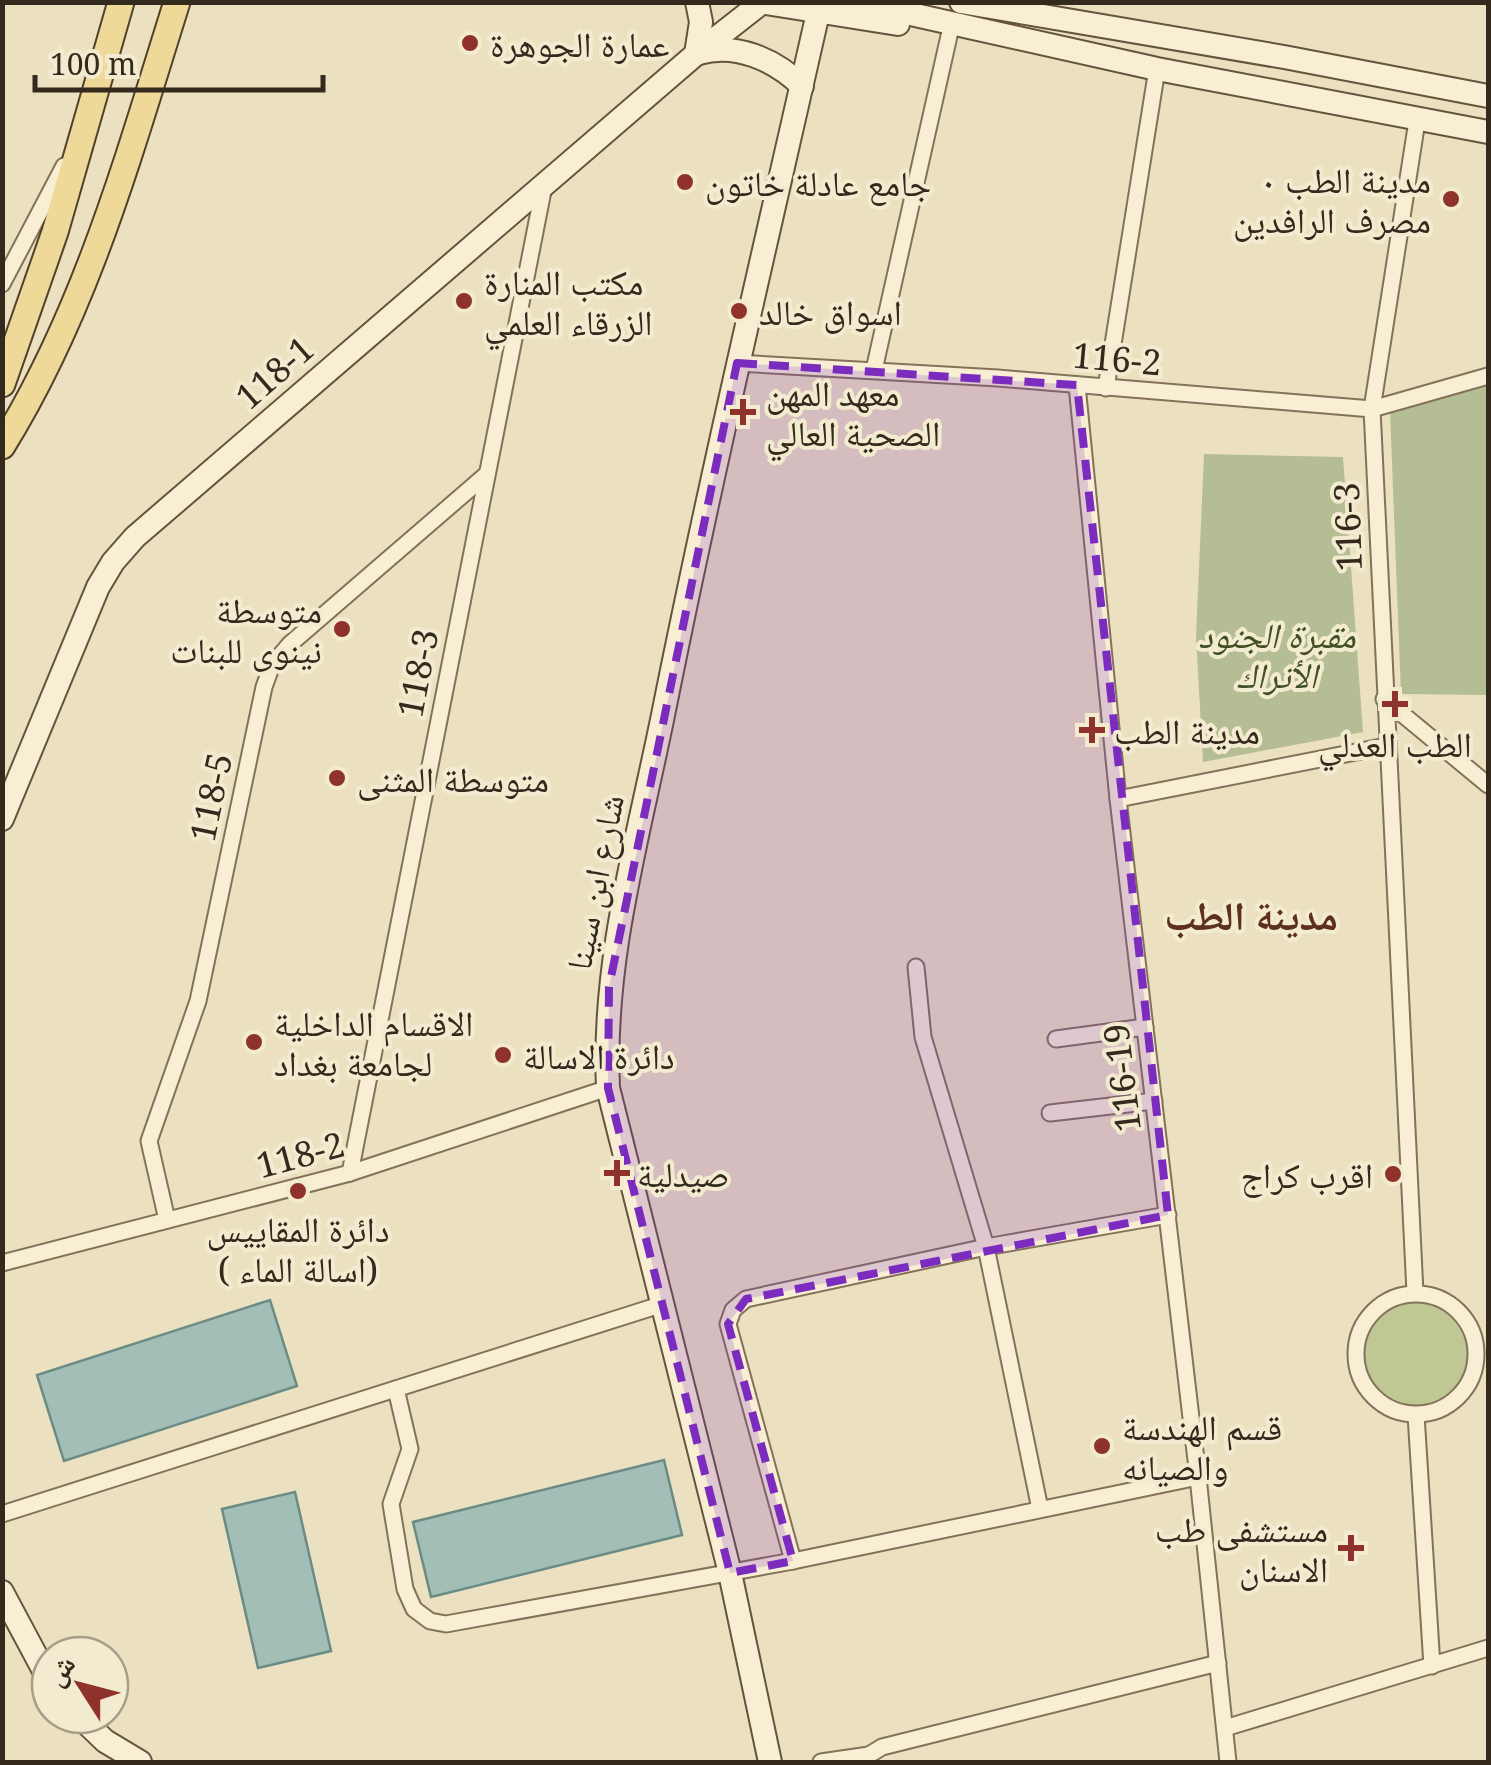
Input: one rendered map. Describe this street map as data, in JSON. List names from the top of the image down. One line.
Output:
{"streets":{"street":["116-2","118-1","116-3","118-3","118-5","شارع ابن سينا","116-19","118-2"]},"crossings":[["116-2","116-3"],["116-2","شارع ابن سينا"],["116-2","116-19"],["118-1","118-3"],["118-3","118-5"],["118-3","118-2"],["118-5","118-2"],["شارع ابن سينا","118-2"]],"districts":["مدينة الطب"],"parks":["مقبرة الجنود الأتراك"],"places":{"other":["عمارة الجوهرة","جامع عادلة خاتون","مدينة الطب ٠ مصرف الرافدين","مكتب المنارة الزرقاء العلمي","اسواق خالد","متوسطة نينوى للبنات","متوسطة المثنى","الاقسام الداخلية لجامعة بغداد","دائرة الاسالة","اقرب كراج","دائرة المقاييس ( اسالة الماء)","قسم الهندسة والصيانه"],"health":["معهد المهن الصحية العالي","الطب العدلي","مدينة الطب","صيدلية","مستشفى طب الاسنان"]},"scale_bar":"100 m","north":"top left"}
